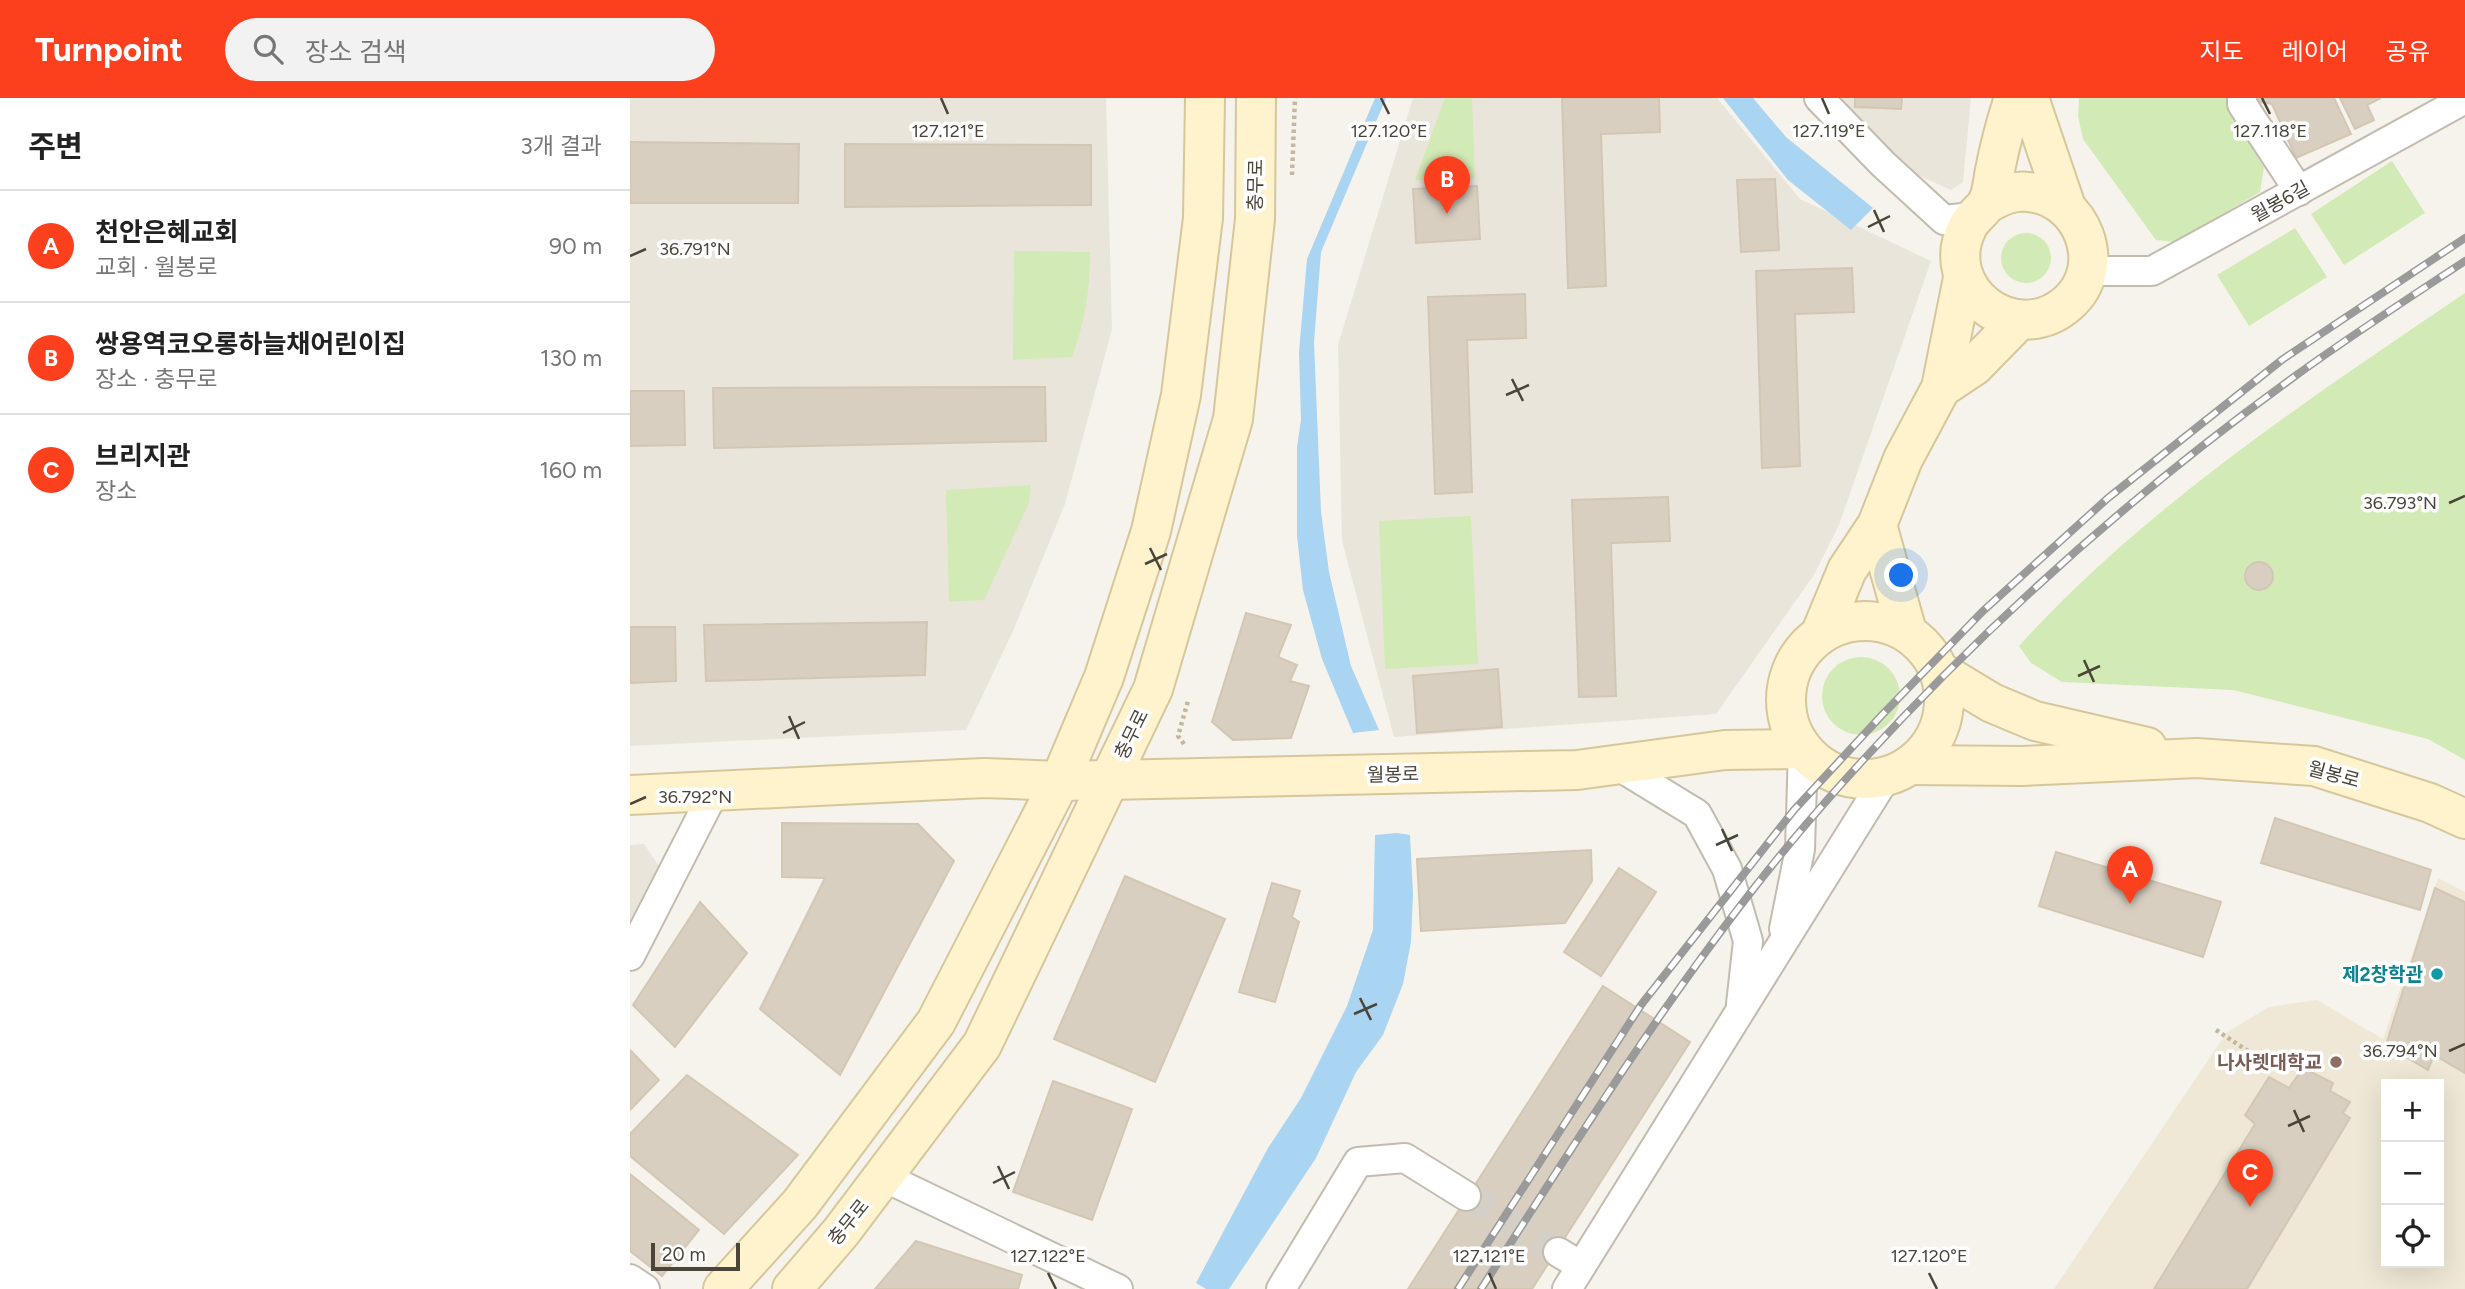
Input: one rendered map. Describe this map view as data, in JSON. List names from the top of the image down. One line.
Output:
{"streets":{"street":["충무로","월봉6길","월봉로"]},"crossings":[["충무로","월봉로"]],"places":["제2창학관","나사렛대학교"],"scale_bar":"20 m","page":{"header":"Turnpoint","search":"장소 검색","nav":["지도","레이어","공유"],"heading":["주변","3개 결과"],"pins":["B","A","C"],"list":[{"mark":"A","name":"천안은혜교회","note":"교회 · 월봉로","value":"90 m"},{"mark":"B","name":"쌍용역코오롱하늘채어린이집","note":"장소 · 충무로","value":"130 m"},{"mark":"C","name":"브리지관","note":"장소","value":"160 m"}],"map_buttons":["+","−"],"scale":"20 m"},"coordinates":["127.121°E","127.120°E","127.119°E","127.118°E","36.791°N","36.793°N","36.792°N","36.794°N","127.122°E"]}
